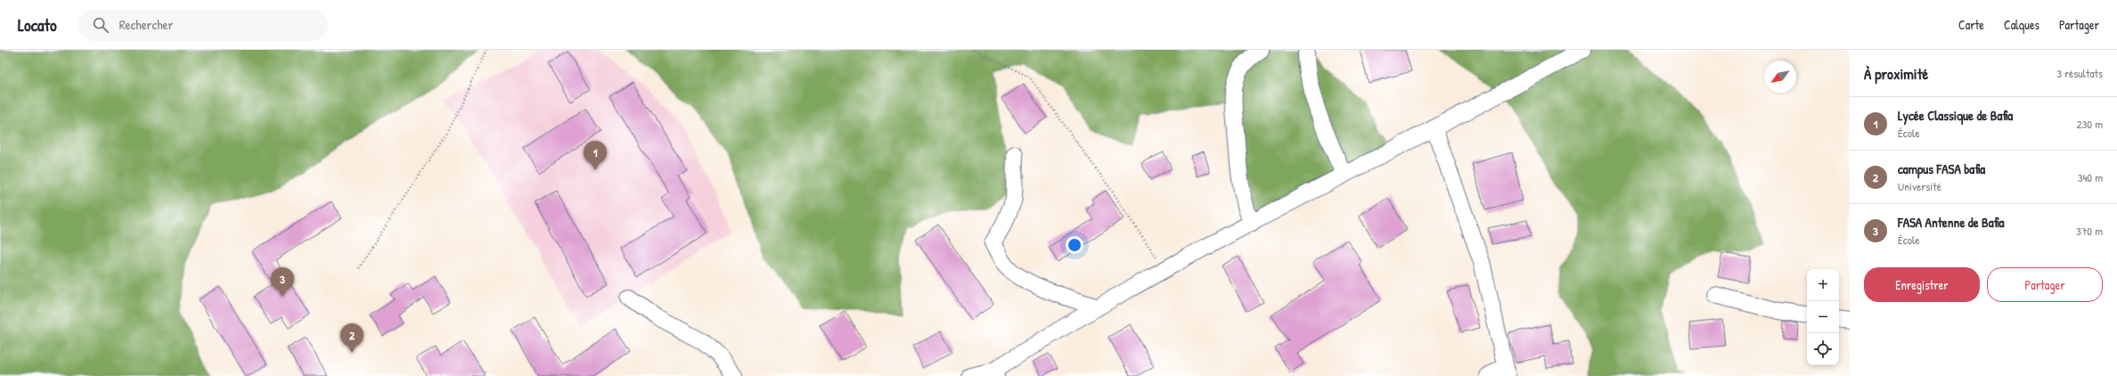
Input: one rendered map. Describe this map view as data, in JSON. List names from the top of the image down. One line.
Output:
{"north":"bottom left","page":{"header":"Locato","search":"Rechercher","nav":["Carte","Calques","Partager"],"heading":["À proximité","3 résultats"],"list":[{"mark":"1","name":"Lycée Classique de Bafia","note":"École","value":"230 m"},{"mark":"2","name":"campus FASA bafia","note":"Université","value":"340 m"},{"mark":"3","name":"FASA Antenne de Bafia","note":"École","value":"370 m"}],"pins":["1","3","2"],"buttons":["Enregistrer","Partager"],"map_buttons":["+","−"]}}
